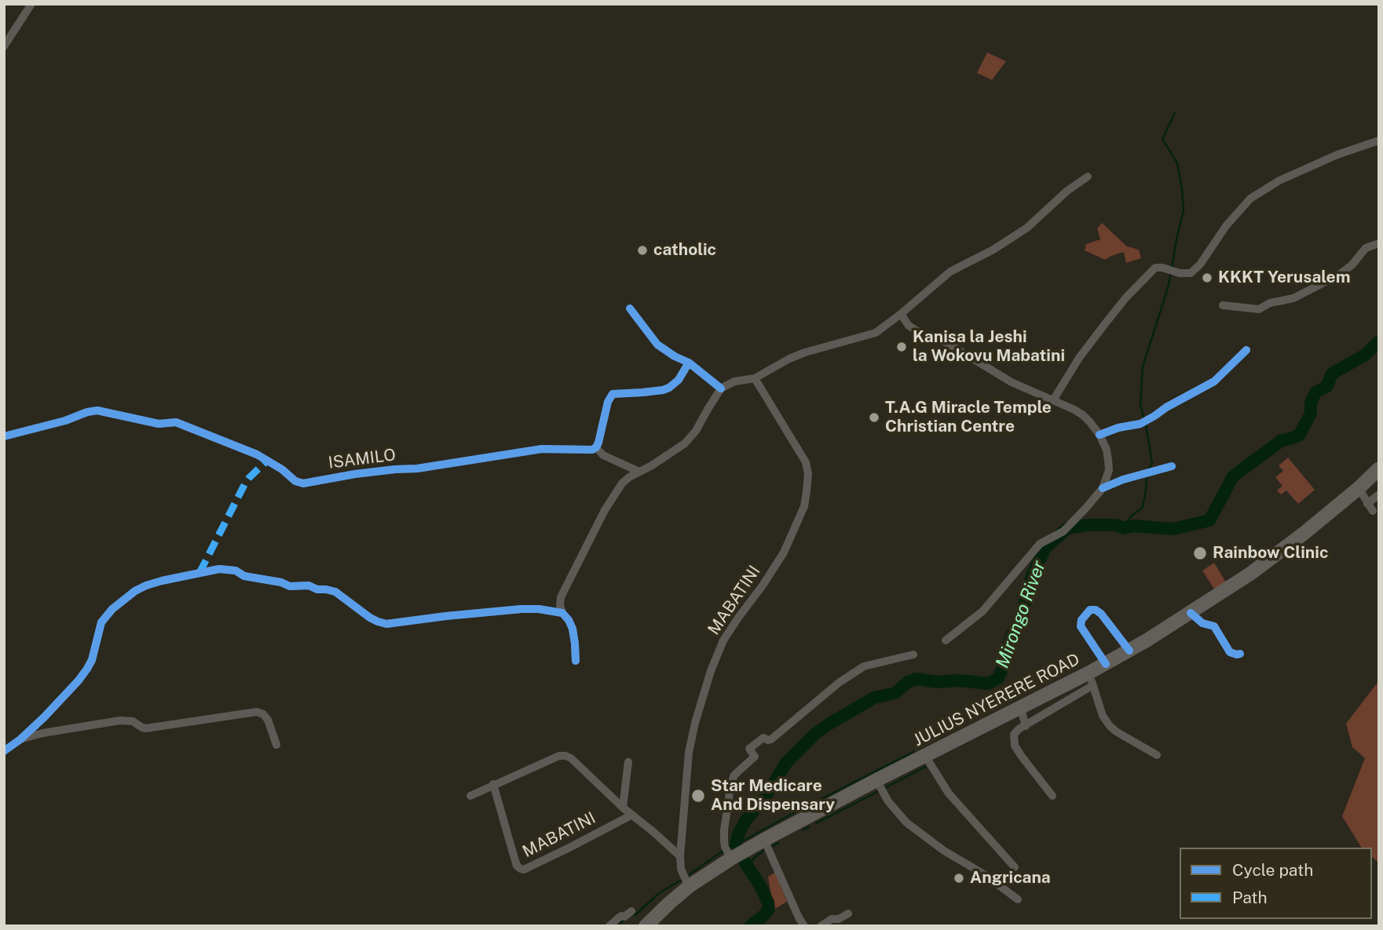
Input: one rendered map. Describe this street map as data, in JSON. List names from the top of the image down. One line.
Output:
{"streets":{"highway":["JULIUS NYERERE ROAD"],"street":["ISAMILO","MABATINI"]},"crossings":[["MABATINI","JULIUS NYERERE ROAD"]],"water":["Mirongo River"],"places":["catholic","KKKT Yerusalem","Kanisa la Jeshi la Wokovu Mabatini","T.A.G Miracle Temple Christian Centre","Rainbow Clinic","Star Medicare And Dispensary","Angricana"],"legend":["Cycle path","Path"]}
